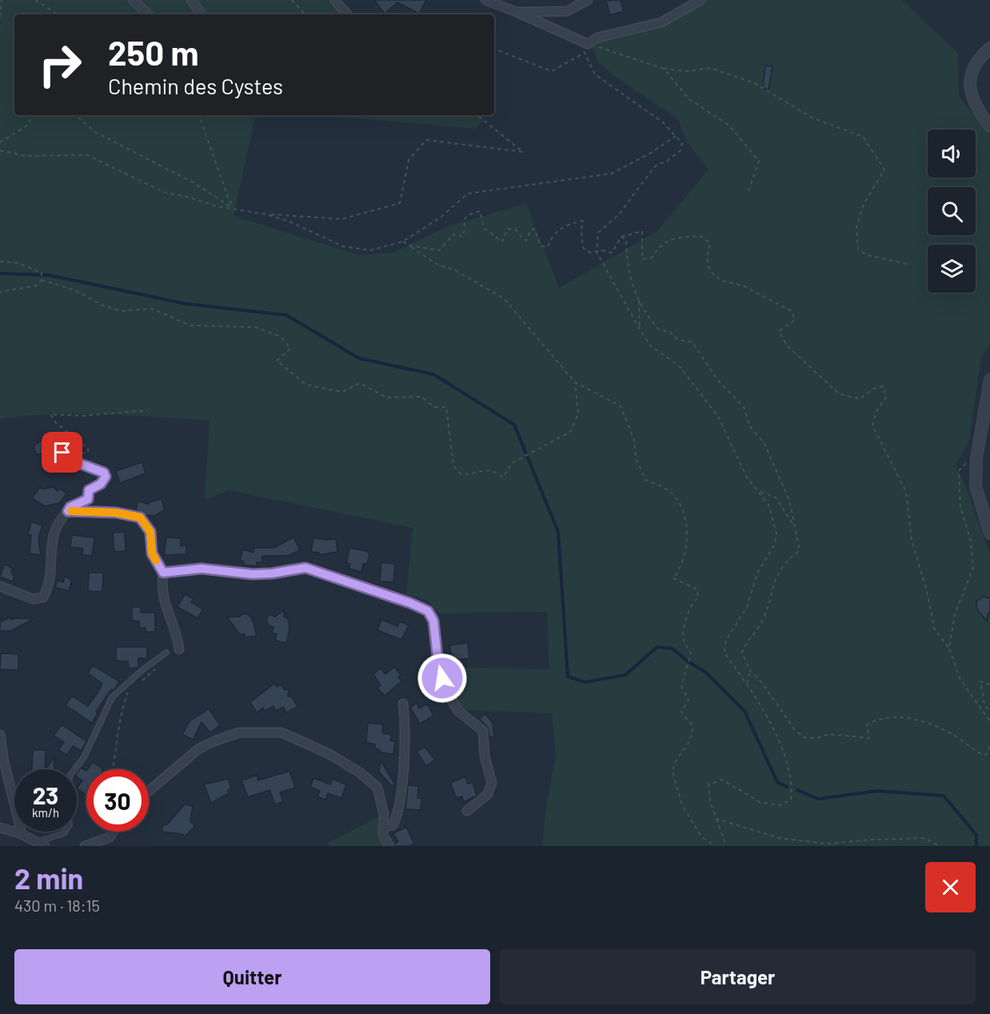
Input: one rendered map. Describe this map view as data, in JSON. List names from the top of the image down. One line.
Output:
{"page":{"turn":["250 m","Chemin des Cystes"],"speed":"23 km/h","limit":"30","heading":["2 min","430 m · 18:15"],"buttons":["Quitter","Partager"]}}
